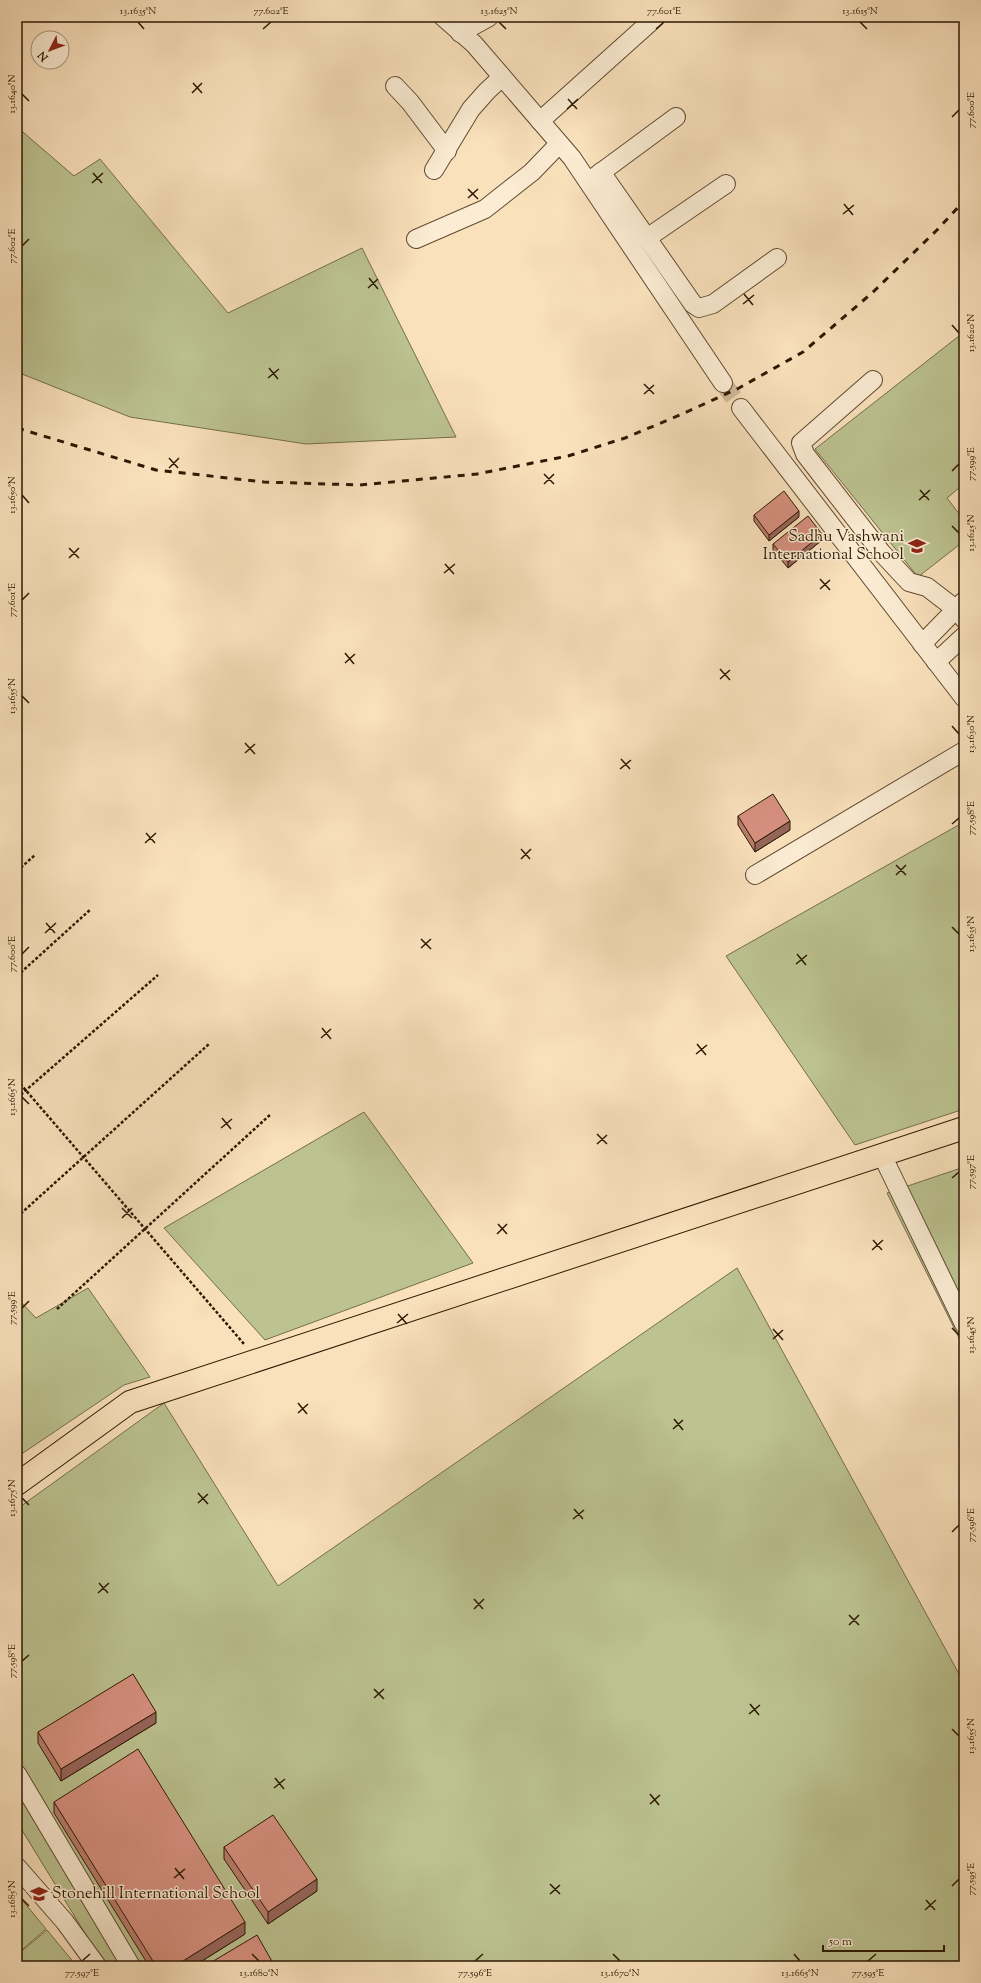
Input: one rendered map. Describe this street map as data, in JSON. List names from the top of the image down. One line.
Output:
{"places":{"school or university":["Sadhu Vashwani International School","Stonehill International School"]},"scale_bar":"50 m","north":"bottom left","coordinates":["13.1635°N","77.602°E","13.1625°N","77.601°E","13.1615°N","13.1640°N","77.600°E","13.1620°N","77.599°E","13.1650°N","13.1655°N","13.1630°N","77.598°E","13.1665°N","77.597°E","13.1645°N","13.1675°N","77.596°E","77.595°E","13.1685°N","13.1680°N","13.1670°N"]}
